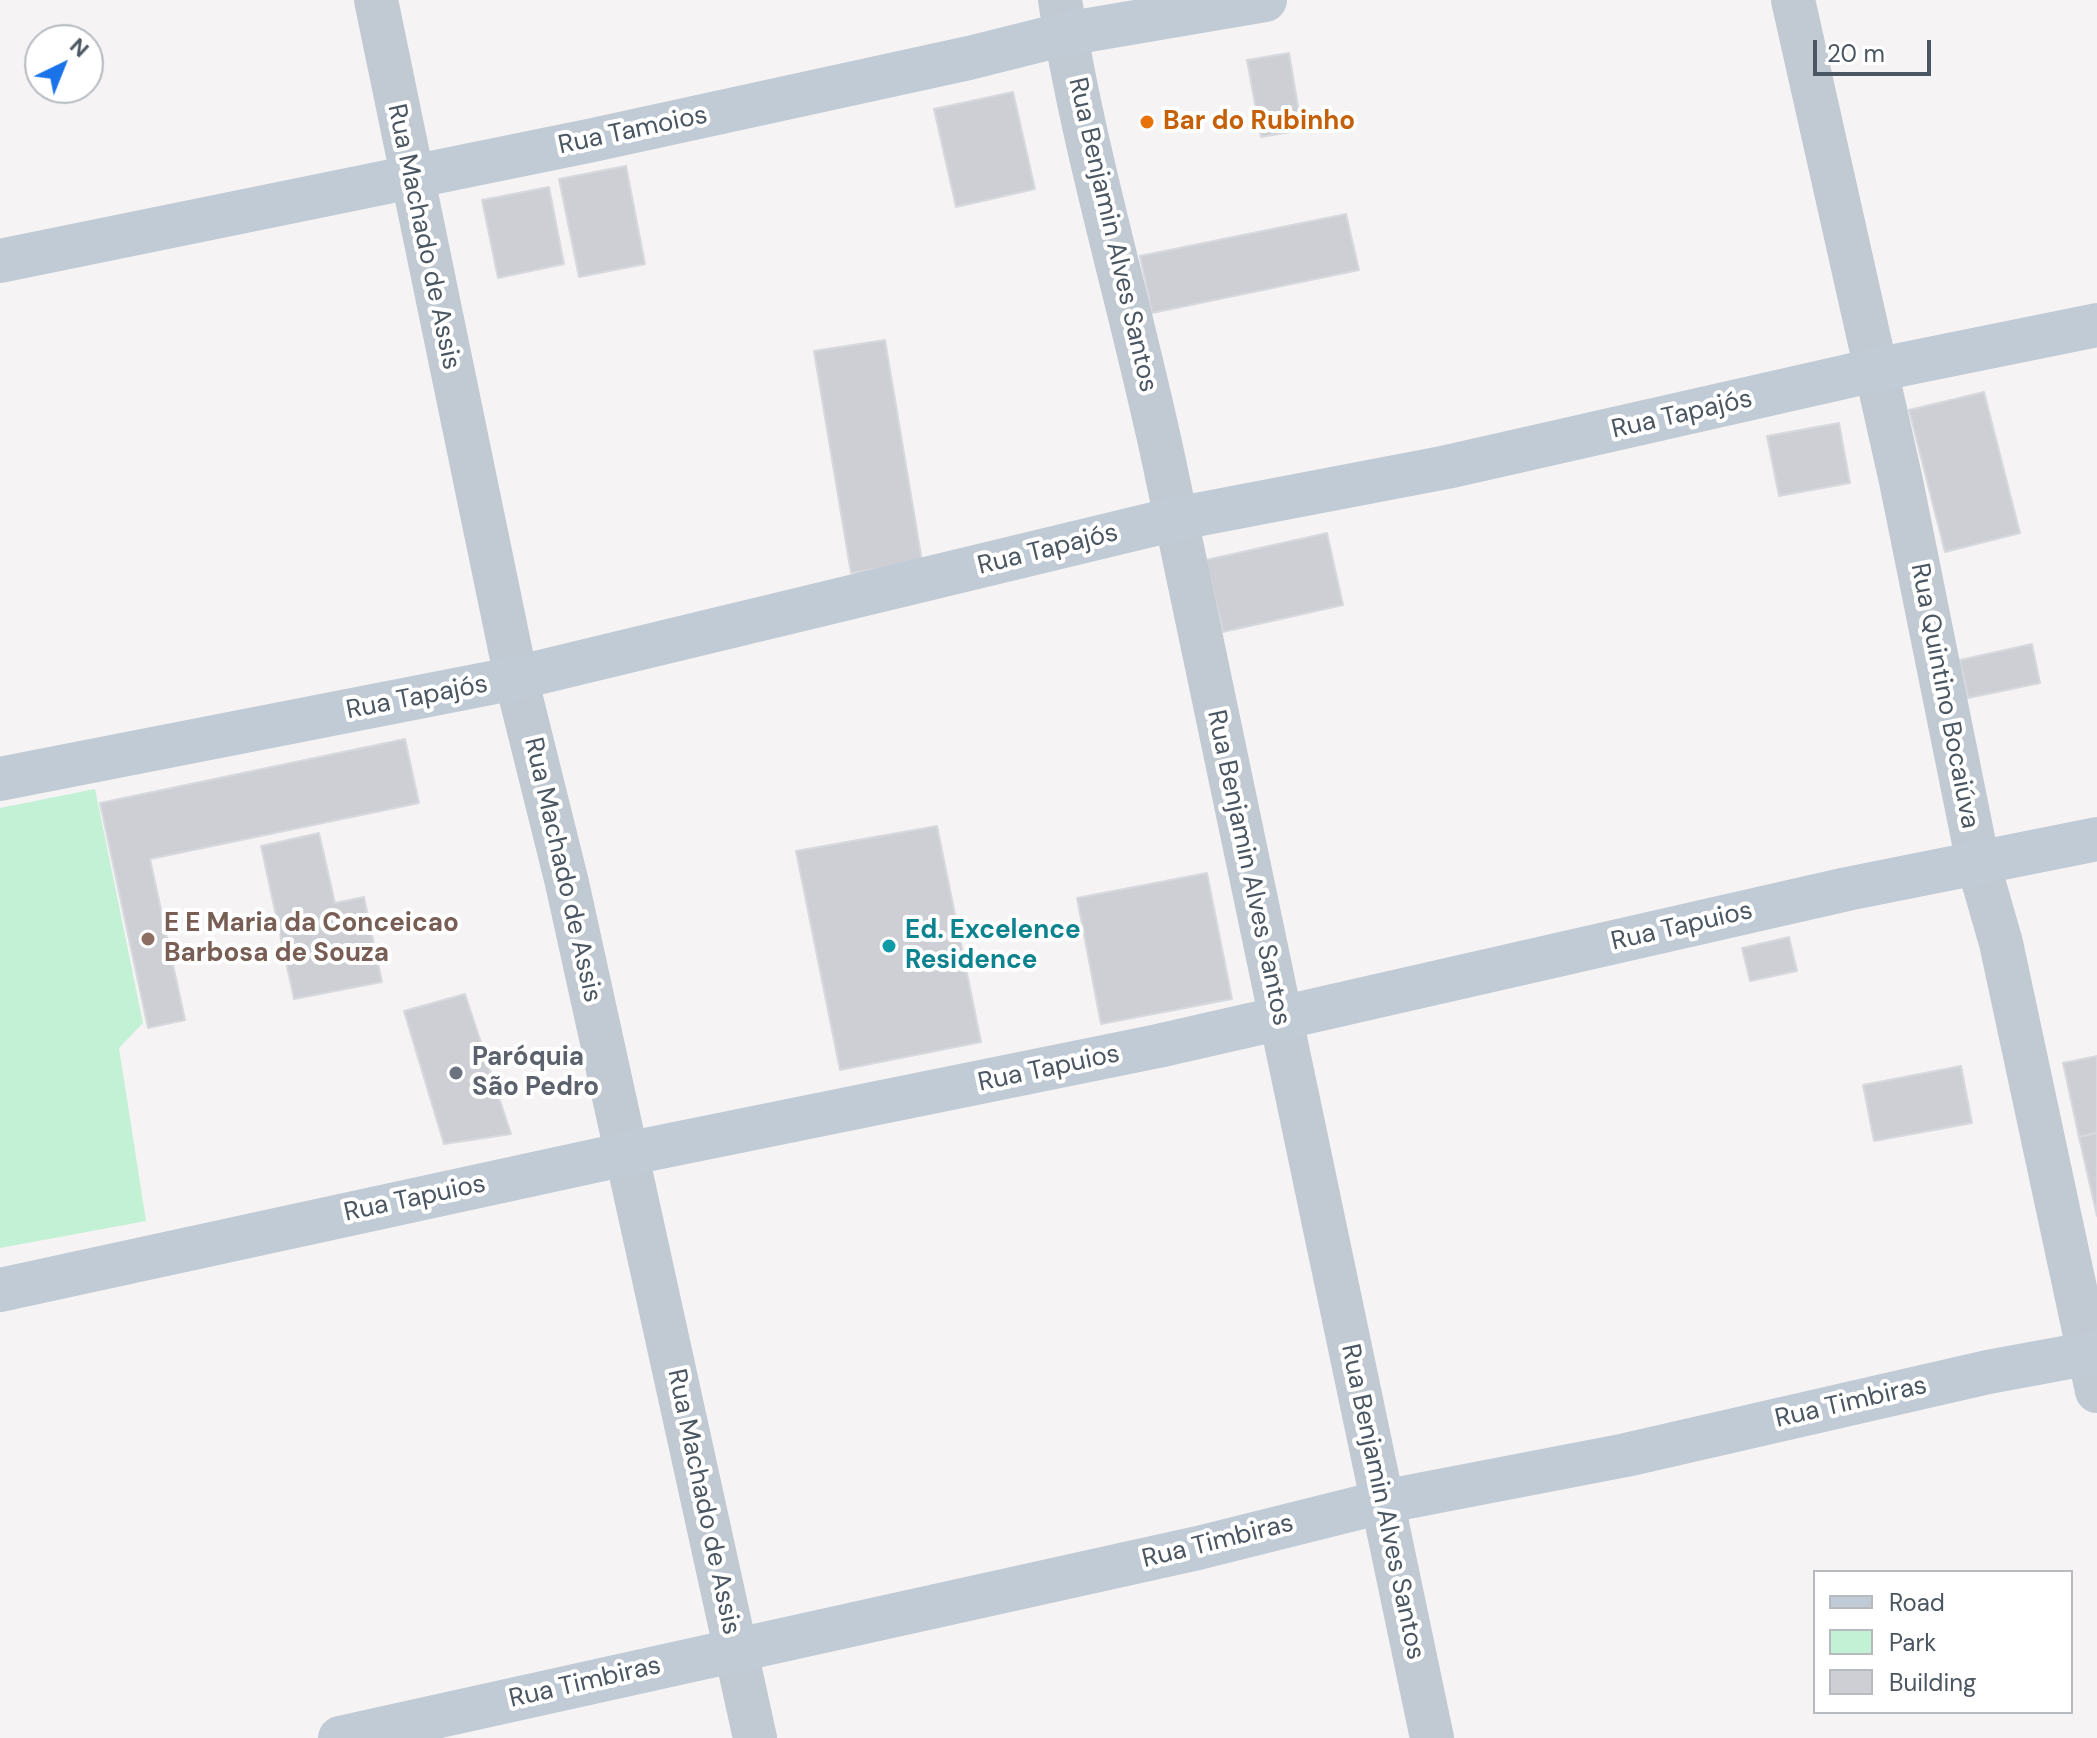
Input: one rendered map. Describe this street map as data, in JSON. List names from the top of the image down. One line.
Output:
{"streets":{"street":["Rua Tamoios","Rua Benjamin Alves Santos","Rua Machado de Assis","Rua Tapajós","Rua Quintino Bocaiúva","Rua Tapuios","Rua Timbiras"]},"crossings":[["Rua Tamoios","Rua Benjamin Alves Santos"],["Rua Tamoios","Rua Machado de Assis"],["Rua Benjamin Alves Santos","Rua Tapajós"],["Rua Benjamin Alves Santos","Rua Tapuios"],["Rua Benjamin Alves Santos","Rua Timbiras"],["Rua Machado de Assis","Rua Tapajós"],["Rua Machado de Assis","Rua Tapuios"],["Rua Machado de Assis","Rua Timbiras"],["Rua Tapajós","Rua Quintino Bocaiúva"],["Rua Quintino Bocaiúva","Rua Tapuios"],["Rua Quintino Bocaiúva","Rua Timbiras"]],"places":["Bar do Rubinho","E E Maria da Conceicao Barbosa de Souza","Ed. Excelence Residence","Paróquia São Pedro"],"legend":["Road","Park","Building"],"scale_bar":"20 m","north":"top right"}
